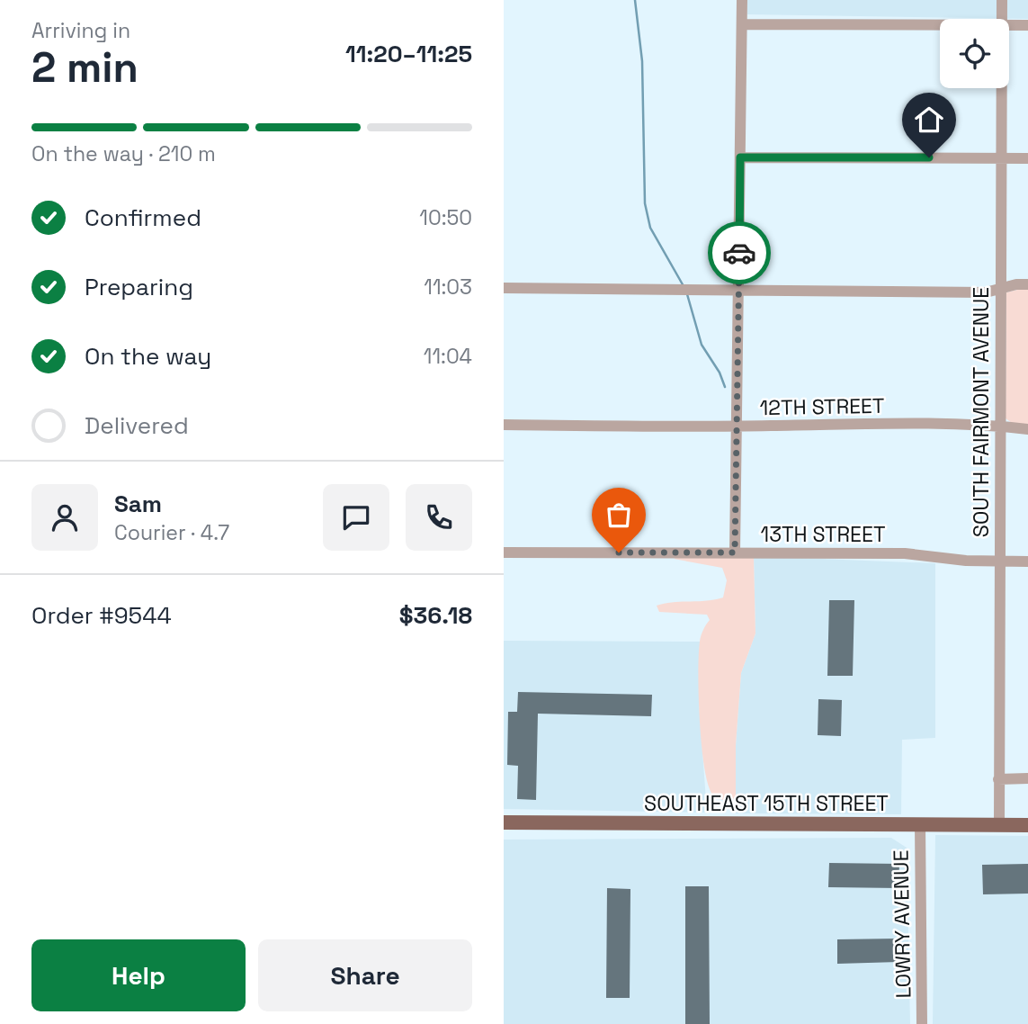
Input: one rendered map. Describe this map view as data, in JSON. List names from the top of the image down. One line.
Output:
{"streets":{"main road":["SOUTHEAST 15TH STREET"],"street":["12TH STREET","SOUTH FAIRMONT AVENUE","13TH STREET","LOWRY AVENUE"]},"crossings":[["12TH STREET","SOUTH FAIRMONT AVENUE"],["SOUTH FAIRMONT AVENUE","13TH STREET"],["SOUTH FAIRMONT AVENUE","SOUTHEAST 15TH STREET"],["SOUTHEAST 15TH STREET","LOWRY AVENUE"]],"page":{"heading":["2 min","Arriving in","11:20–11:25"],"panel":["Sam","Courier · 4.7","Order #9544","$36.18"],"bar":"On the way · 210 m","list":[["Confirmed","10:50"],["Preparing","11:03"],["On the way","11:04"],"Delivered"],"buttons":["Help","Share"]}}
